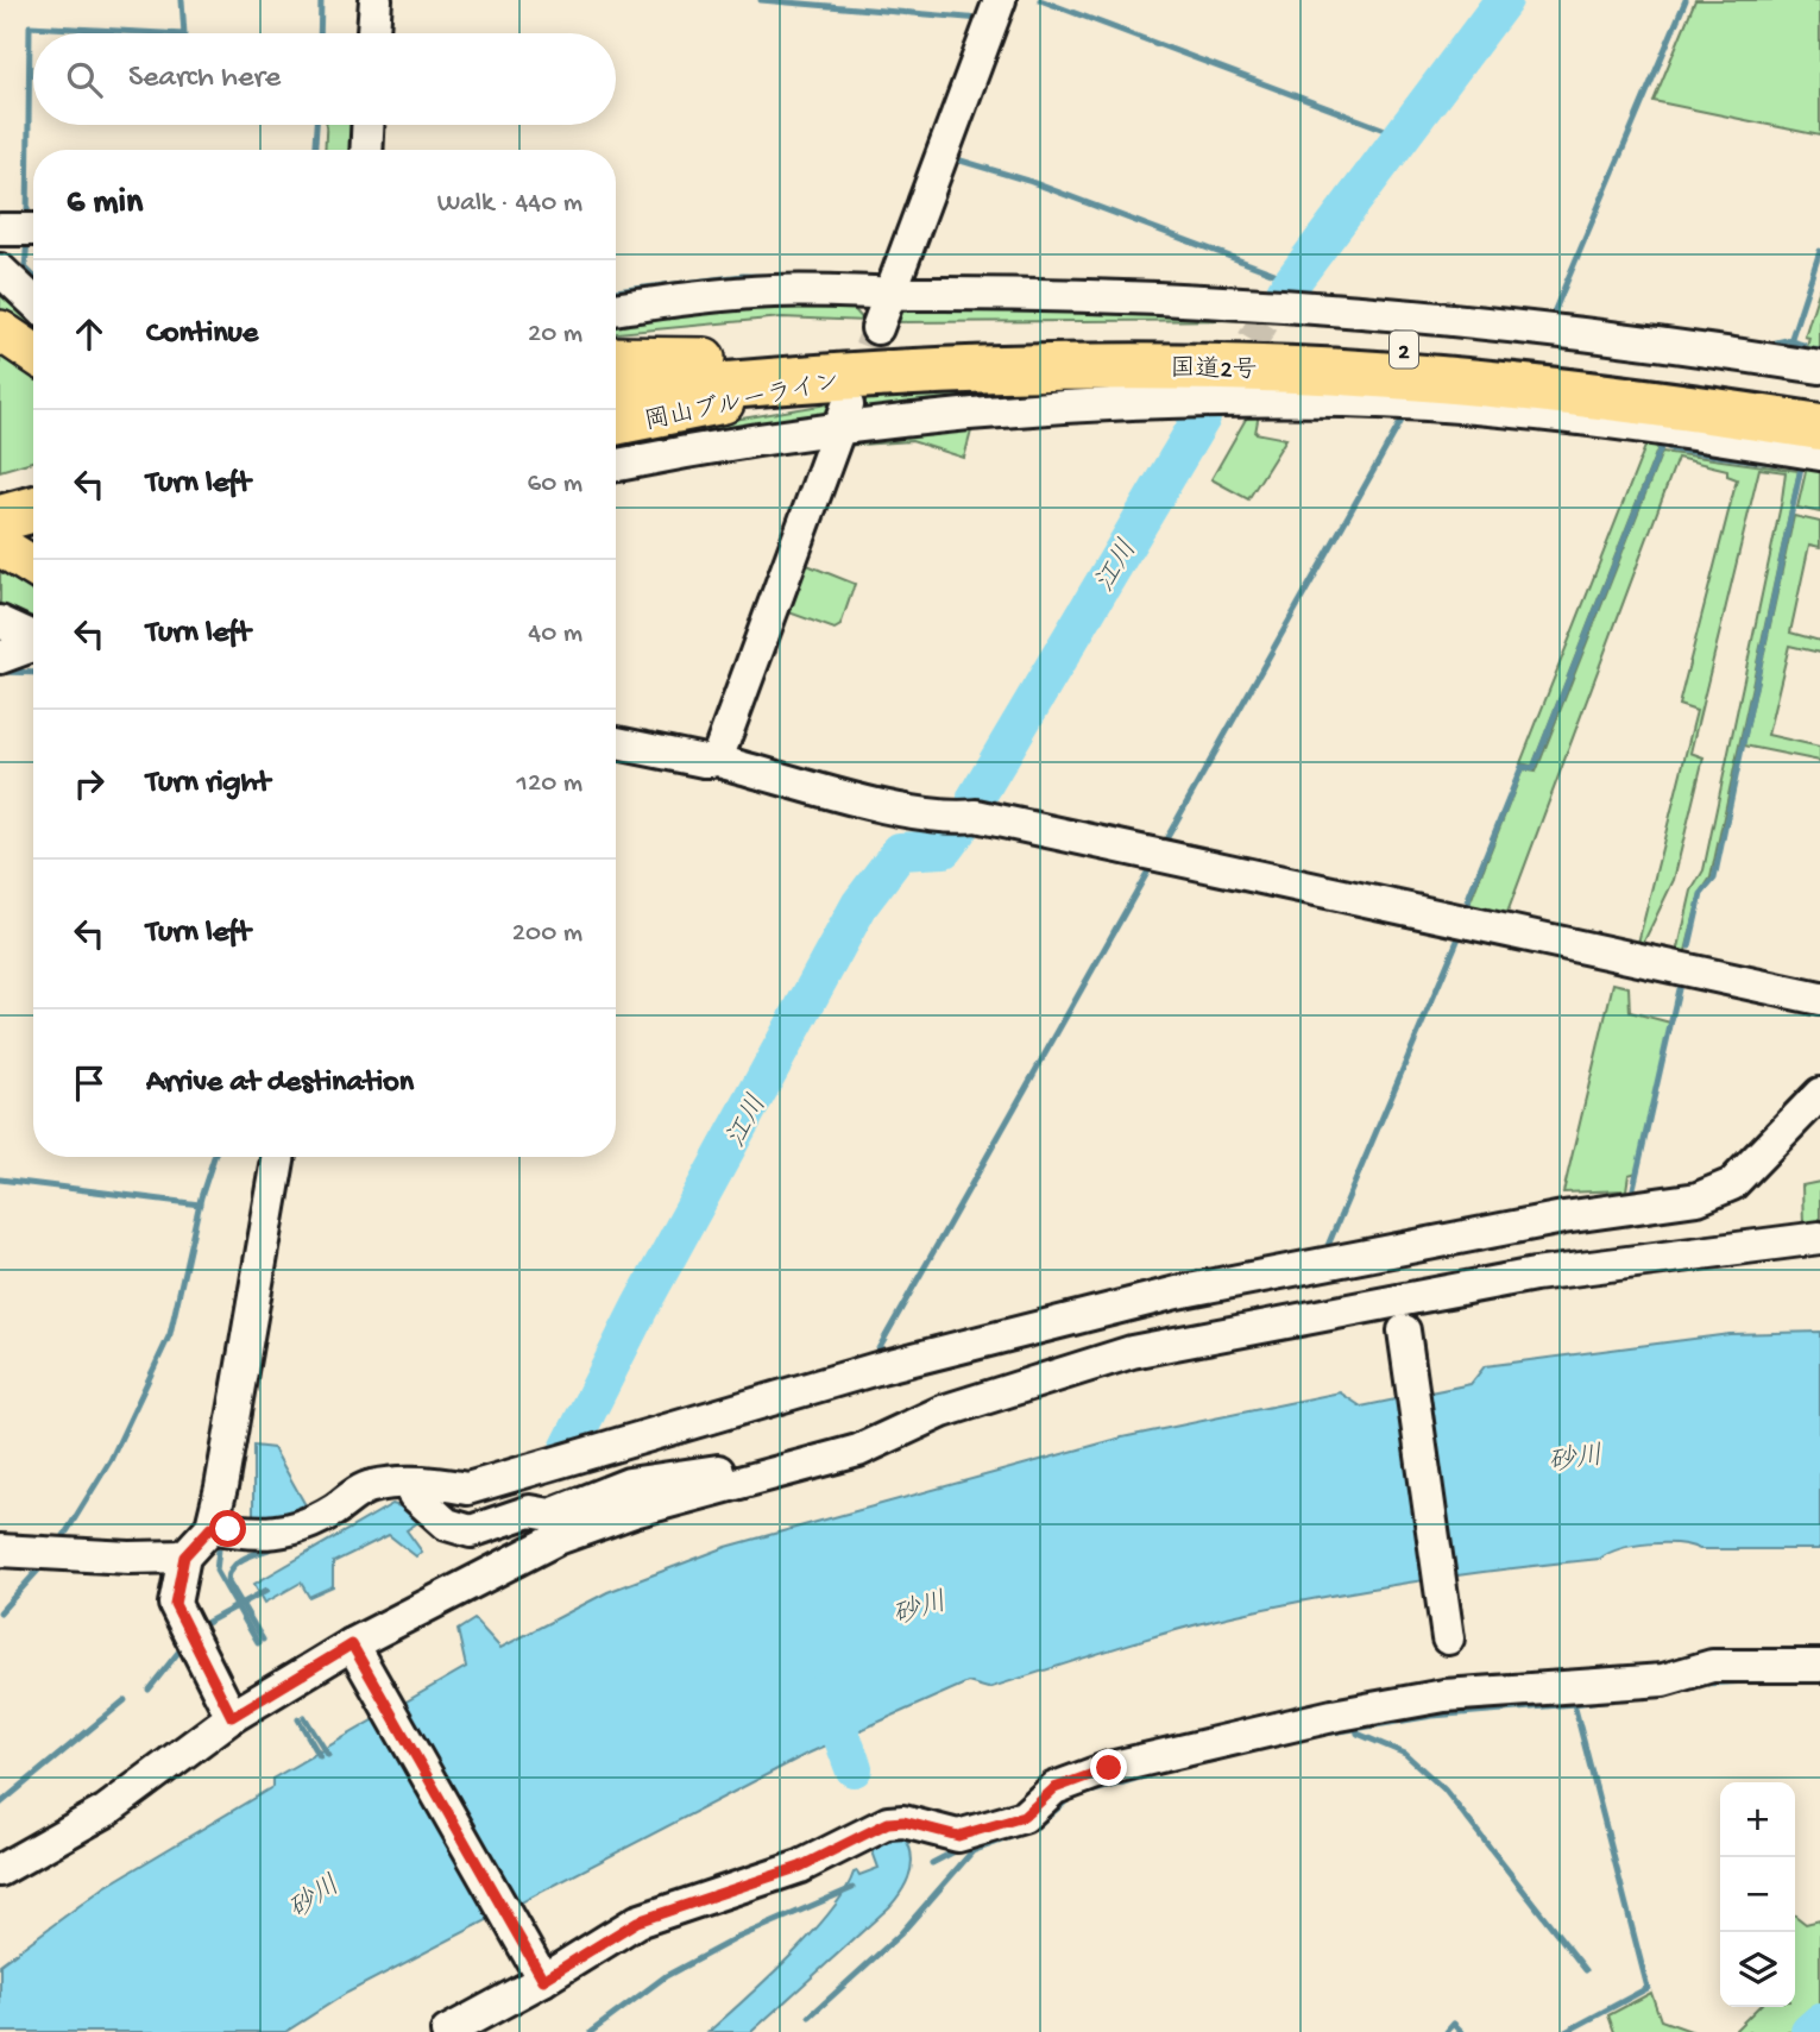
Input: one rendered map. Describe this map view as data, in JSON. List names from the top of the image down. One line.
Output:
{"streets":{"highway":["2","国道2号"],"main road":["岡山ブルーライン"]},"crossings":[["国道2号","岡山ブルーライン"]],"water":["江川","砂川"],"page":{"search":"Search here","heading":["6 min","Walk · 440 m"],"list":[["Continue","20 m"],["Turn left","60 m"],["Turn left","40 m"],["Turn right","120 m"],["Turn left","200 m"],"Arrive at destination"],"map_buttons":["+","−"]}}
